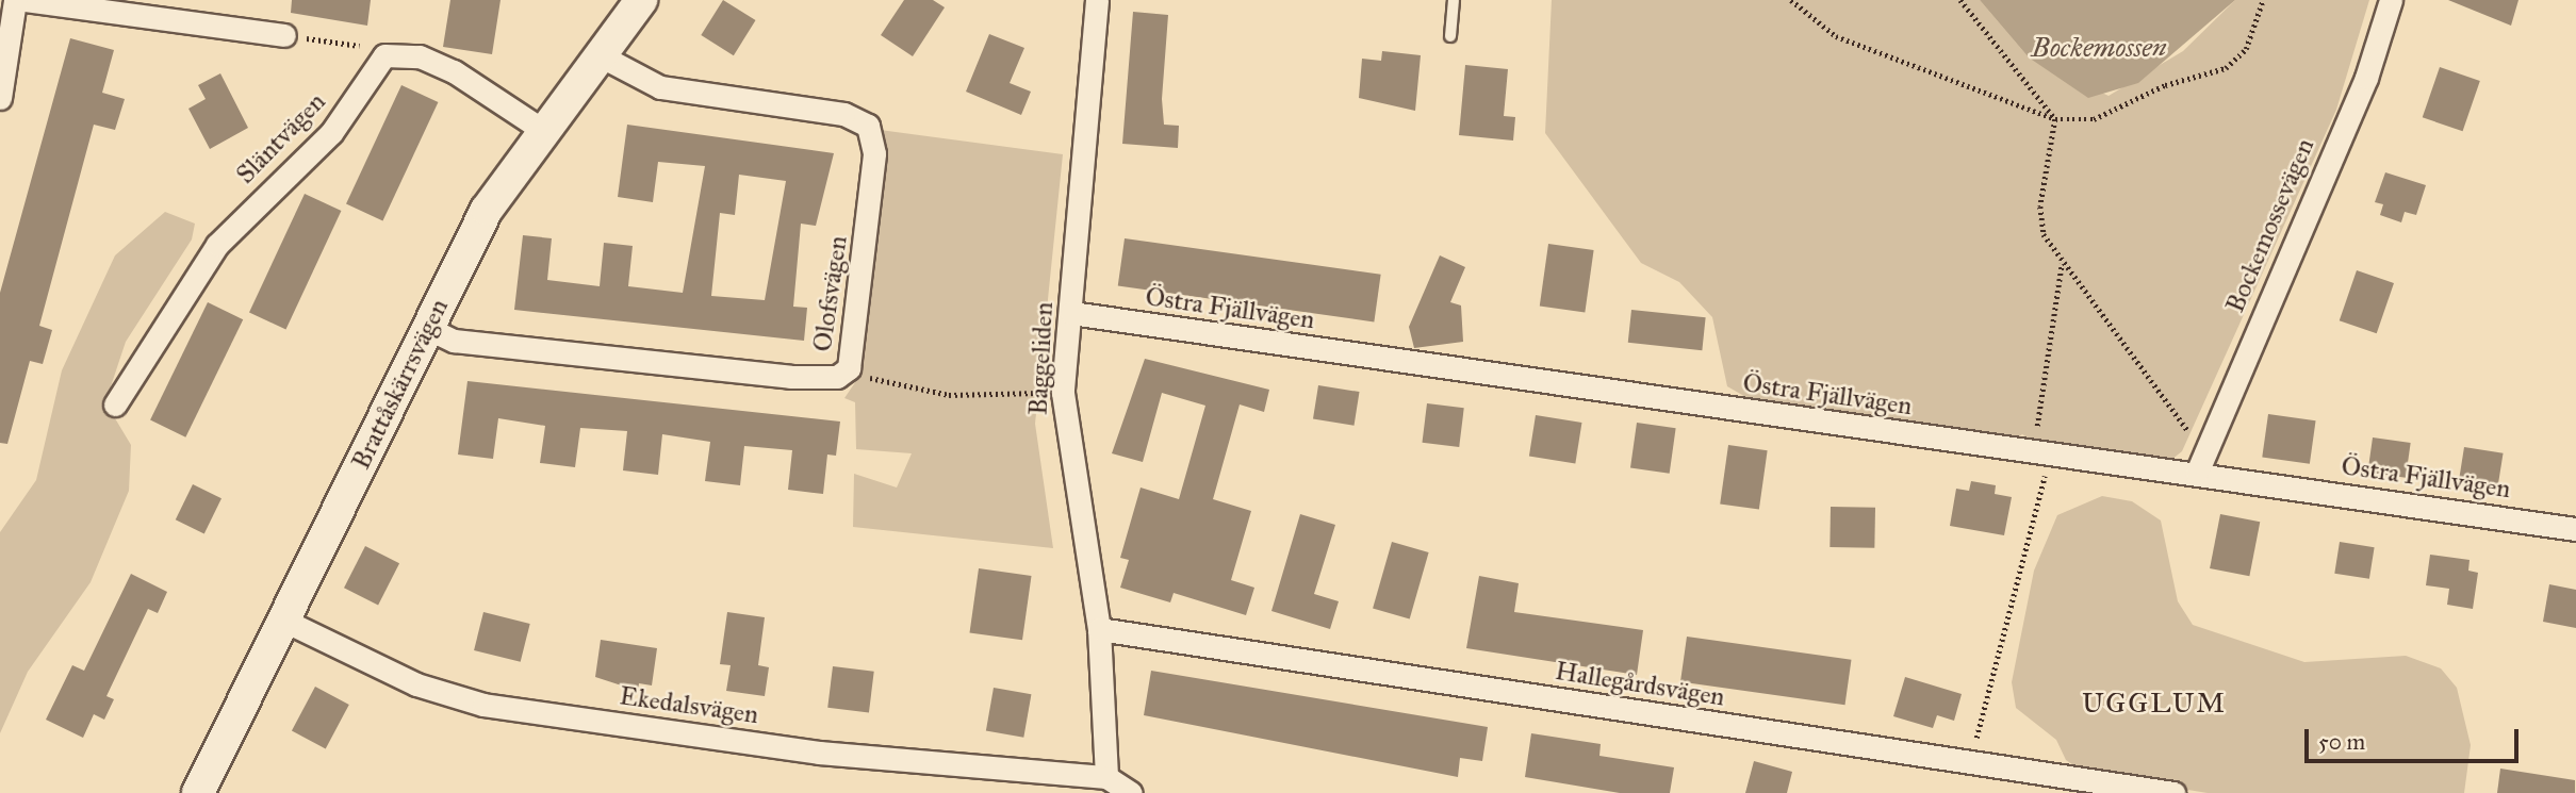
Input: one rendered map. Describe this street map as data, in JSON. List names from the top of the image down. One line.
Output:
{"streets":{"street":["Släntvägen","Bockemossevägen","Olofsvägen","Östra Fjällvägen","Baggeliden","Brattåskärrsvägen","Hallegårdsvägen","Ekedalsvägen"]},"crossings":[["Bockemossevägen","Östra Fjällvägen"],["Olofsvägen","Brattåskärrsvägen"],["Östra Fjällvägen","Baggeliden"],["Baggeliden","Hallegårdsvägen"],["Baggeliden","Ekedalsvägen"],["Brattåskärrsvägen","Ekedalsvägen"]],"districts":["UGGLUM"],"water":["Bockemossen"],"scale_bar":"50 m"}
